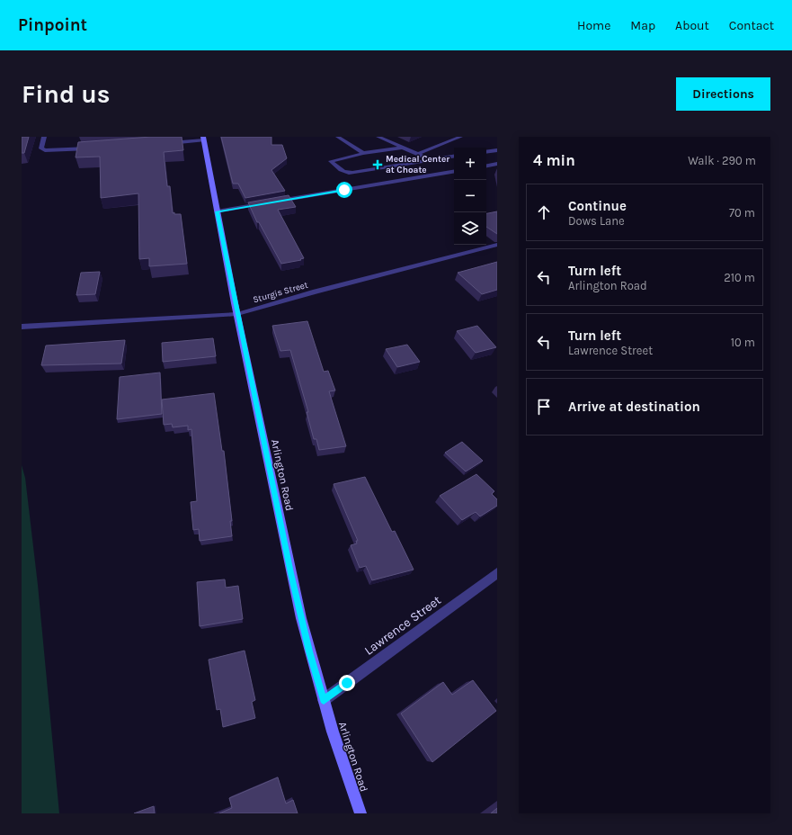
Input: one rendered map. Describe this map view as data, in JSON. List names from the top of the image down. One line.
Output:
{"streets":{"street":["Sturgis Street","Arlington Road","Lawrence Street"]},"crossings":[["Sturgis Street","Arlington Road"],["Arlington Road","Lawrence Street"]],"places":{"health":["Medical Center at Choate"]},"page":{"header":"Pinpoint","nav":["Home","Map","About","Contact"],"buttons":"Directions","title":"Find us","heading":["4 min","Walk · 290 m"],"map_buttons":["+","−"],"list":[["Continue","Dows Lane","70 m"],["Turn left","Arlington Road","210 m"],["Turn left","Lawrence Street","10 m"],"Arrive at destination"]}}
